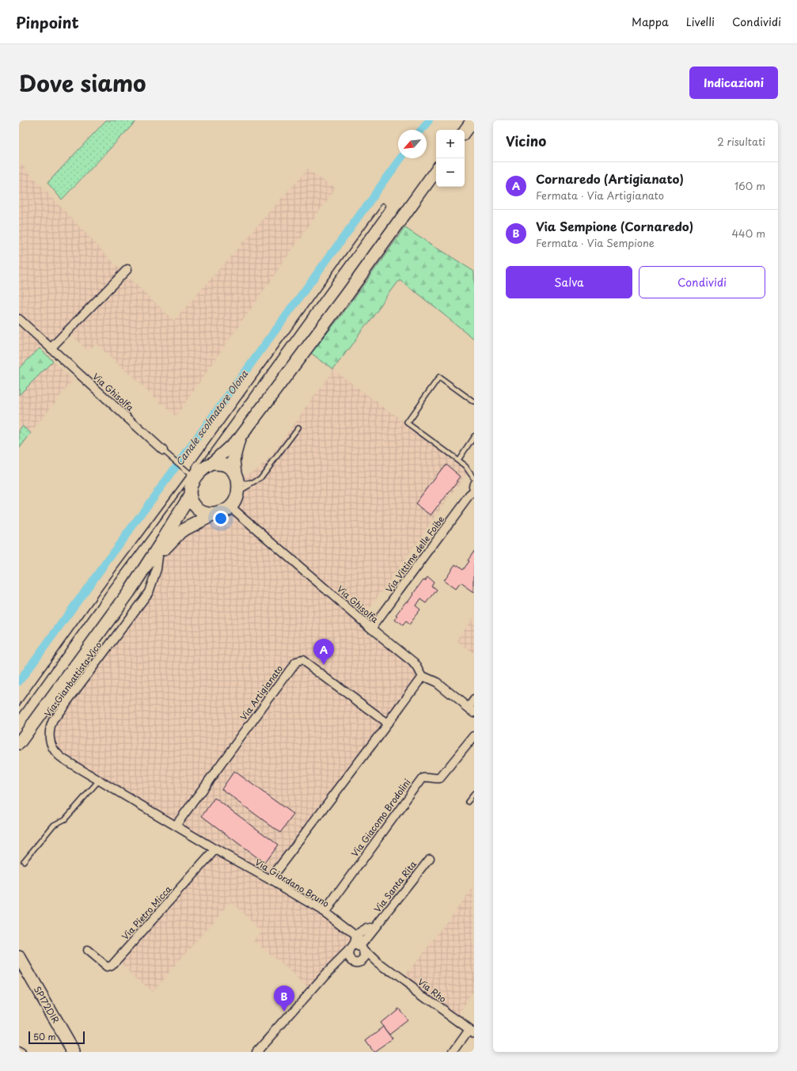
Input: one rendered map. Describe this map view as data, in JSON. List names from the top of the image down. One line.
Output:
{"streets":{"main road":["SP172DIR"],"street":["Via Ghisolfa","Via Vittime delle Foibe","Via Gianbattista Vico","Via Artigianato","Via Giacomo Brodolini","Via Giordano Bruno","Via Santa Rita","Via Pietro Micca","Via Rho"]},"crossings":[["Via Ghisolfa","Via Vittime delle Foibe"],["Via Gianbattista Vico","Via Artigianato"],["Via Gianbattista Vico","Via Giordano Bruno"],["Via Gianbattista Vico","Via Pietro Micca"],["Via Giacomo Brodolini","Via Giordano Bruno"],["Via Giordano Bruno","Via Santa Rita"],["Via Giordano Bruno","Via Pietro Micca"],["Via Giordano Bruno","Via Rho"],["Via Santa Rita","Via Rho"]],"water":["Canale scolmatore Olona"],"scale_bar":"50 m","north":"bottom left","page":{"header":"Pinpoint","nav":["Mappa","Livelli","Condividi"],"title":"Dove siamo","buttons":["Indicazioni",["Salva","Condividi"]],"heading":["Vicino","2 risultati"],"map_buttons":["+","−"],"list":[{"mark":"A","name":"Cornaredo (Artigianato)","note":"Fermata · Via Artigianato","value":"160 m"},{"mark":"B","name":"Via Sempione (Cornaredo)","note":"Fermata · Via Sempione","value":"440 m"}],"pins":["A","B"],"scale":"50 m"}}
